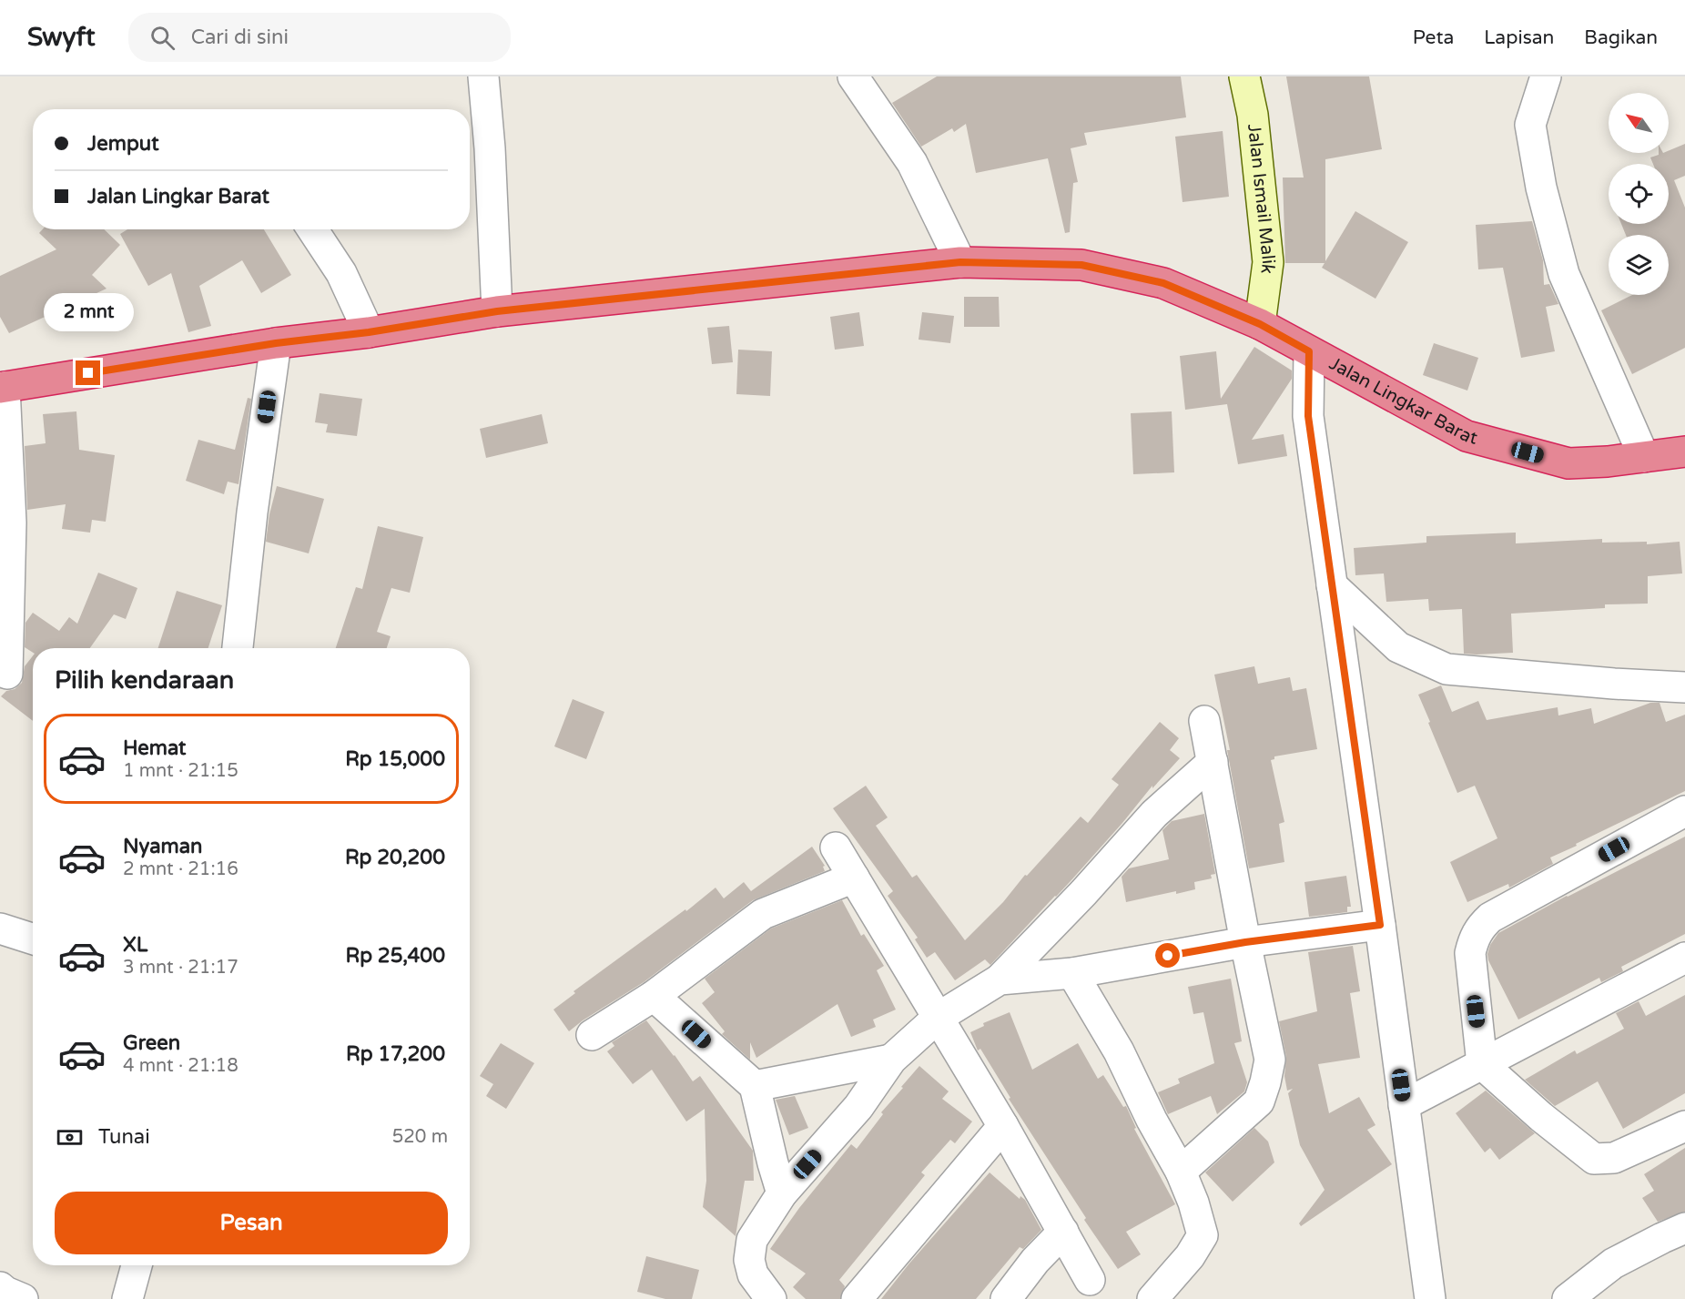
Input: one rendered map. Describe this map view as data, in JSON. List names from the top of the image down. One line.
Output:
{"streets":{"highway":["Jalan Lingkar Barat"],"main road":["Jalan Ismail Malik"]},"crossings":[["Jalan Ismail Malik","Jalan Lingkar Barat"]],"north":"top left","page":{"header":"Swyft","search":"Cari di sini","nav":["Peta","Lapisan","Bagikan"],"banner":["Jemput","Jalan Lingkar Barat"],"bubble":"2 mnt","heading":"Pilih kendaraan","list":[{"name":"Hemat","note":"1 mnt · 21:15","value":"Rp 15,000"},{"name":"Nyaman","note":"2 mnt · 21:16","value":"Rp 20,200"},{"name":"XL","note":"3 mnt · 21:17","value":"Rp 25,400"},{"name":"Green","note":"4 mnt · 21:18","value":"Rp 17,200"}],"pay":["Tunai","520 m"],"buttons":"Pesan"}}
